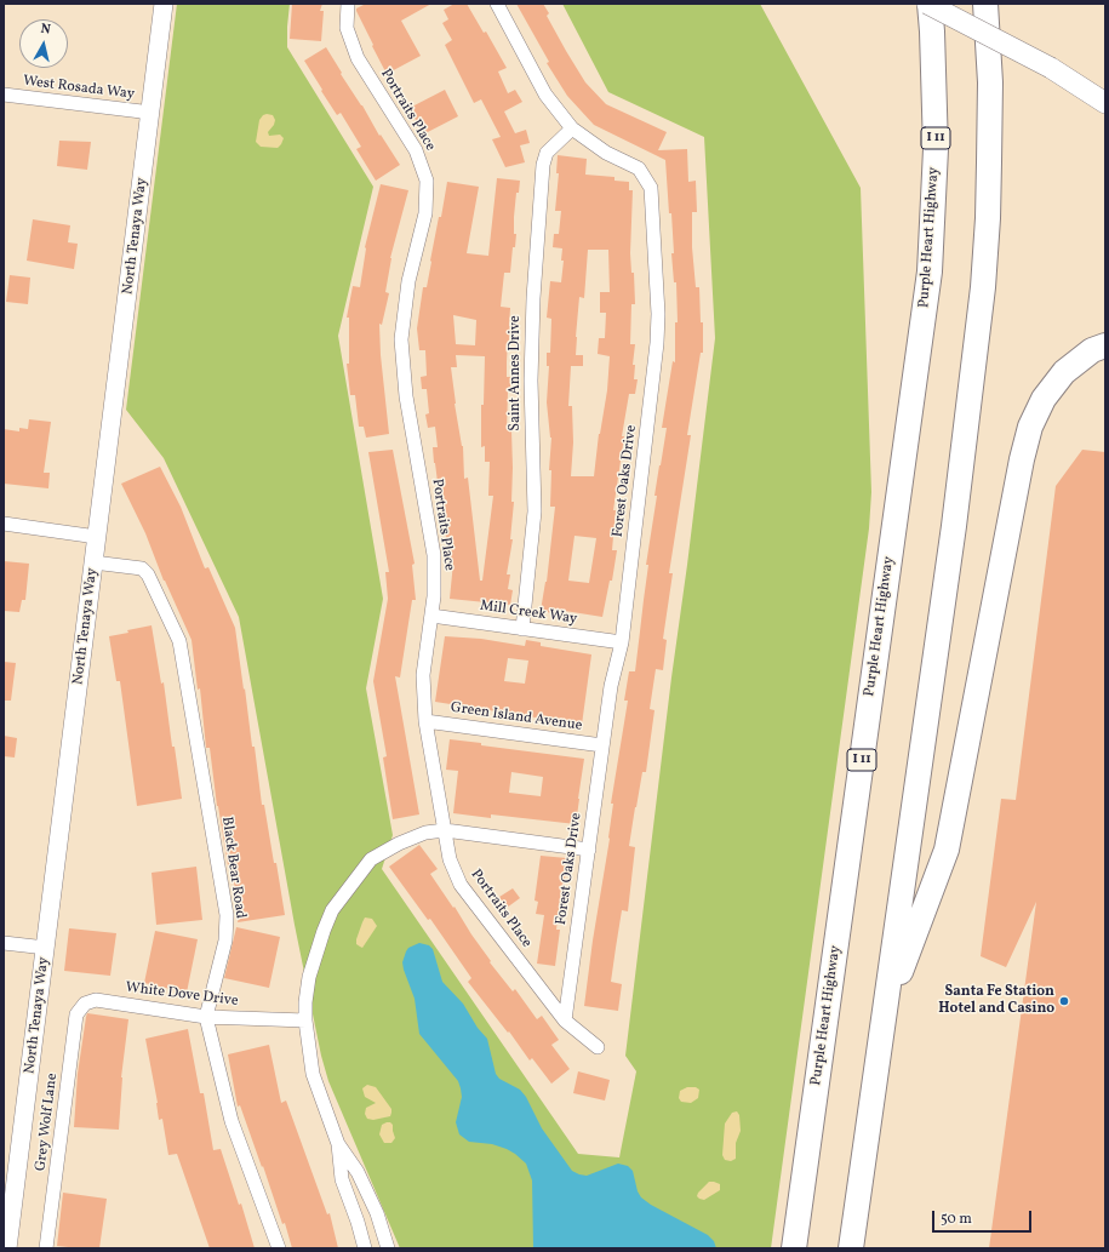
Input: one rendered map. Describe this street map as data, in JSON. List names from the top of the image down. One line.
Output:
{"streets":{"highway":["I 11","Purple Heart Highway"],"street":["West Rosada Way","Portraits Place","North Tenaya Way","Saint Annes Drive","Forest Oaks Drive","Mill Creek Way","Green Island Avenue","Black Bear Road","White Dove Drive","Grey Wolf Lane"]},"crossings":[["West Rosada Way","North Tenaya Way"],["Portraits Place","Forest Oaks Drive"],["Portraits Place","Mill Creek Way"],["Portraits Place","Green Island Avenue"],["North Tenaya Way","Black Bear Road"],["Saint Annes Drive","Forest Oaks Drive"],["Saint Annes Drive","Mill Creek Way"],["Forest Oaks Drive","Mill Creek Way"],["Forest Oaks Drive","Green Island Avenue"],["Black Bear Road","White Dove Drive"],["White Dove Drive","Grey Wolf Lane"]],"places":["Santa Fe Station Hotel and Casino"],"scale_bar":"50 m","north":"top"}
